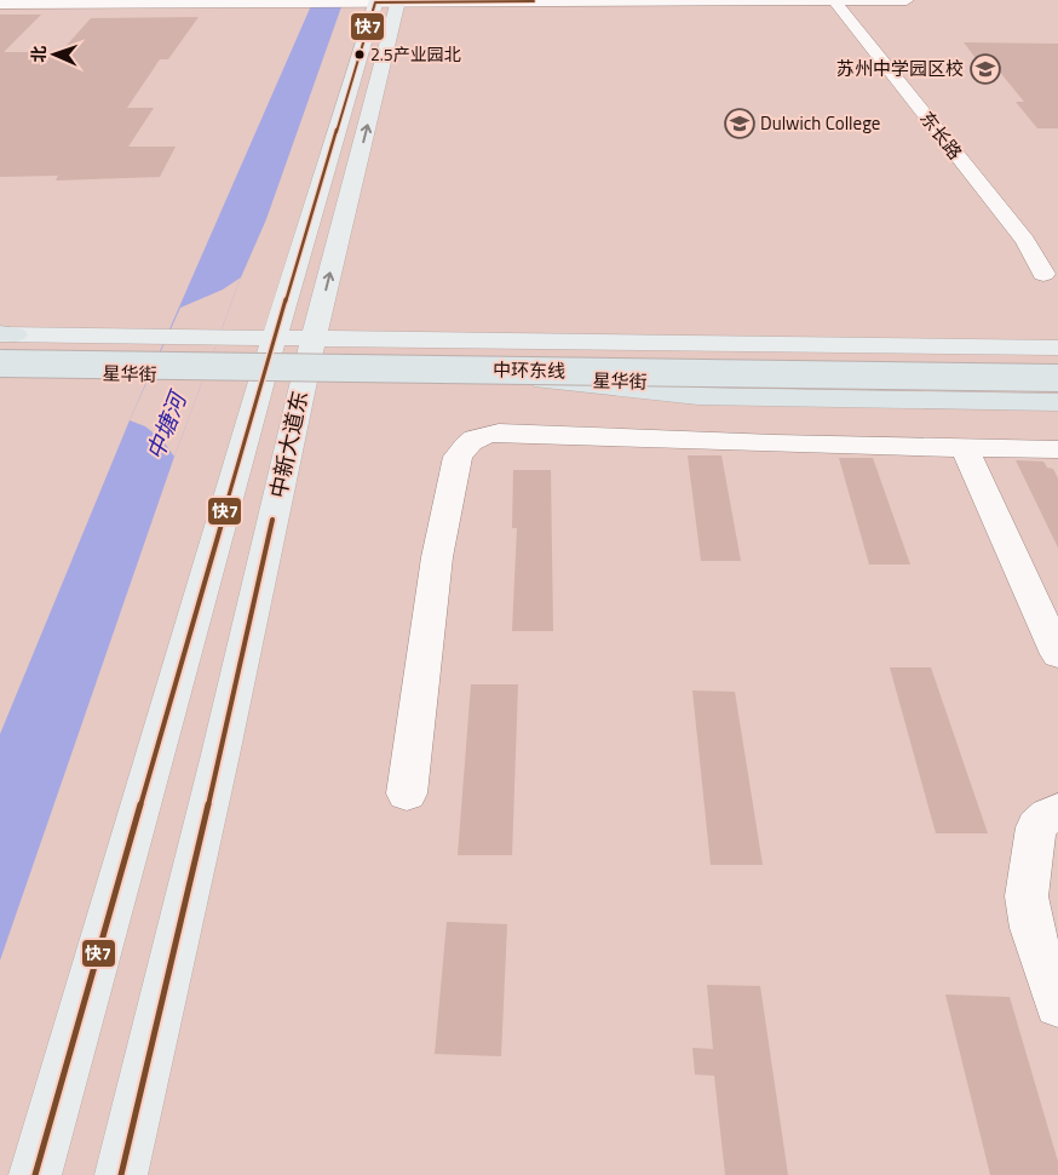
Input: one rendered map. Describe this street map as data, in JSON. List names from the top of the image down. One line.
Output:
{"streets":{"highway":["中环东线"],"main road":["星华街","中新大道东"],"street":["东长路"]},"crossings":[["中环东线","星华街"],["星华街","中新大道东"]],"water":["中塘河"],"places":{"other":["2.5产业园北"],"school or university":["苏州中学园区校","Dulwich College"]},"lines":["transit line 快7"],"north":"left"}
